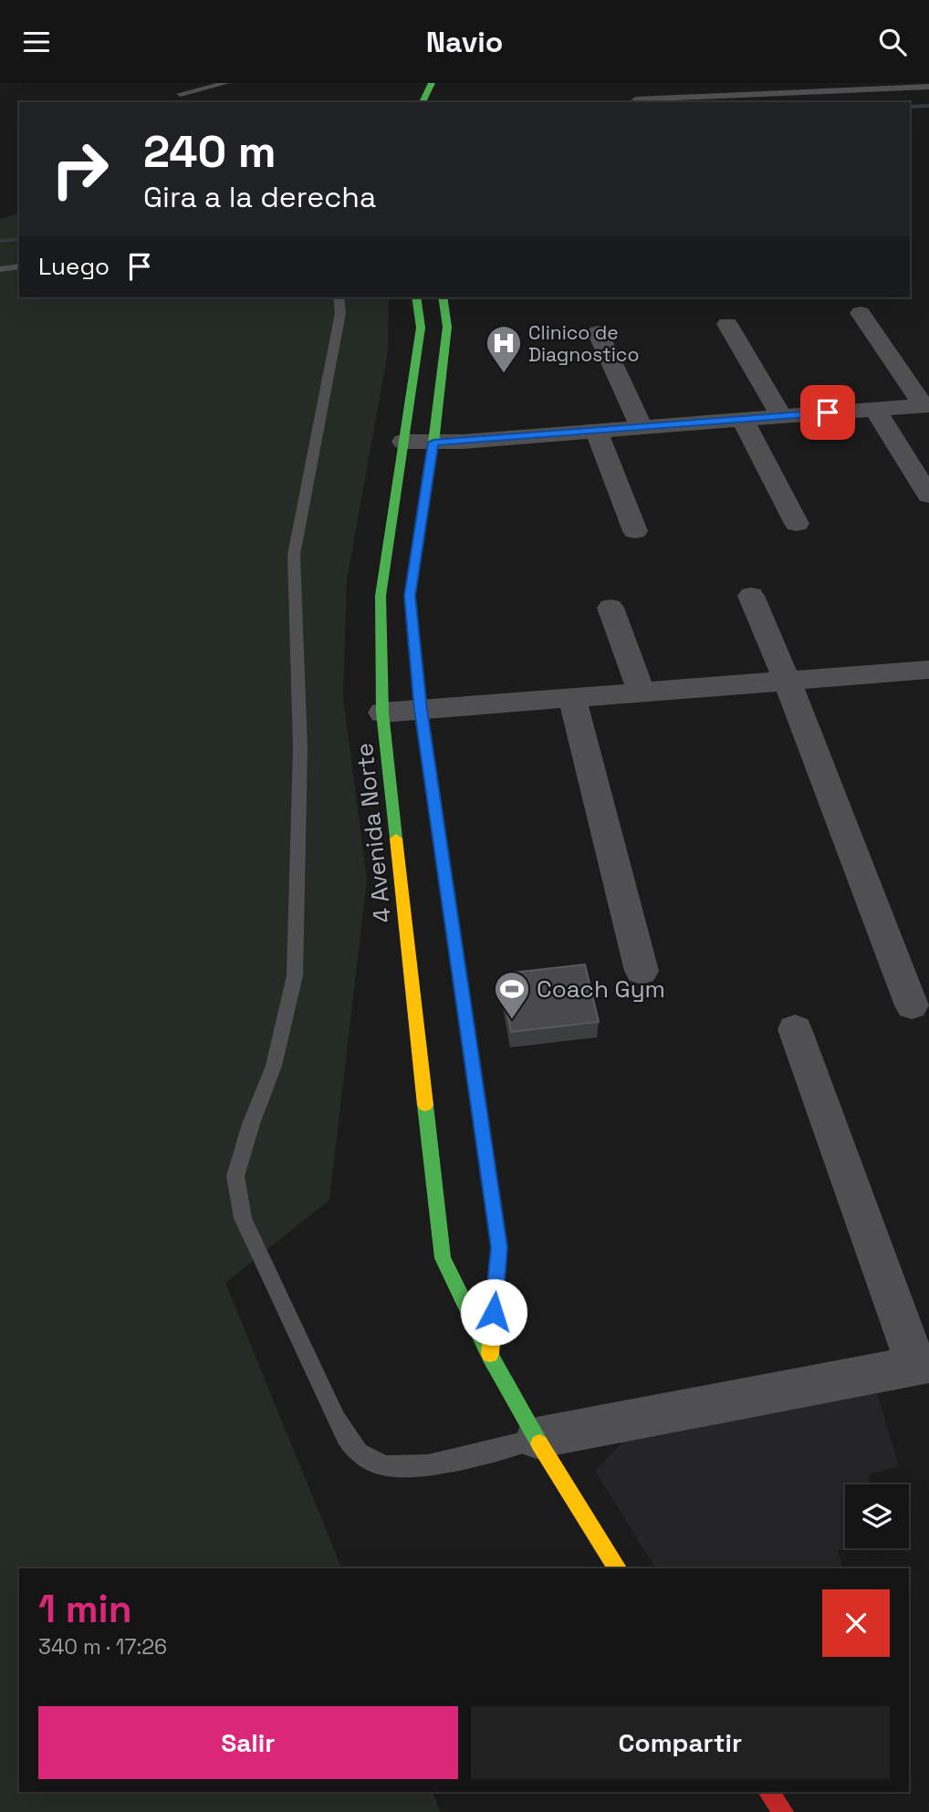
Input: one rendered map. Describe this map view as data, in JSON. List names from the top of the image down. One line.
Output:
{"streets":{"main road":["4 Avenida Norte"]},"places":{"hospital":["Clinico de Diagnostico"],"sports":["Coach Gym"]},"page":{"header":"Navio","turn":["240 m","Gira a la derecha"],"then":"Luego","heading":["1 min","340 m · 17:26"],"buttons":["Salir","Compartir"]}}
